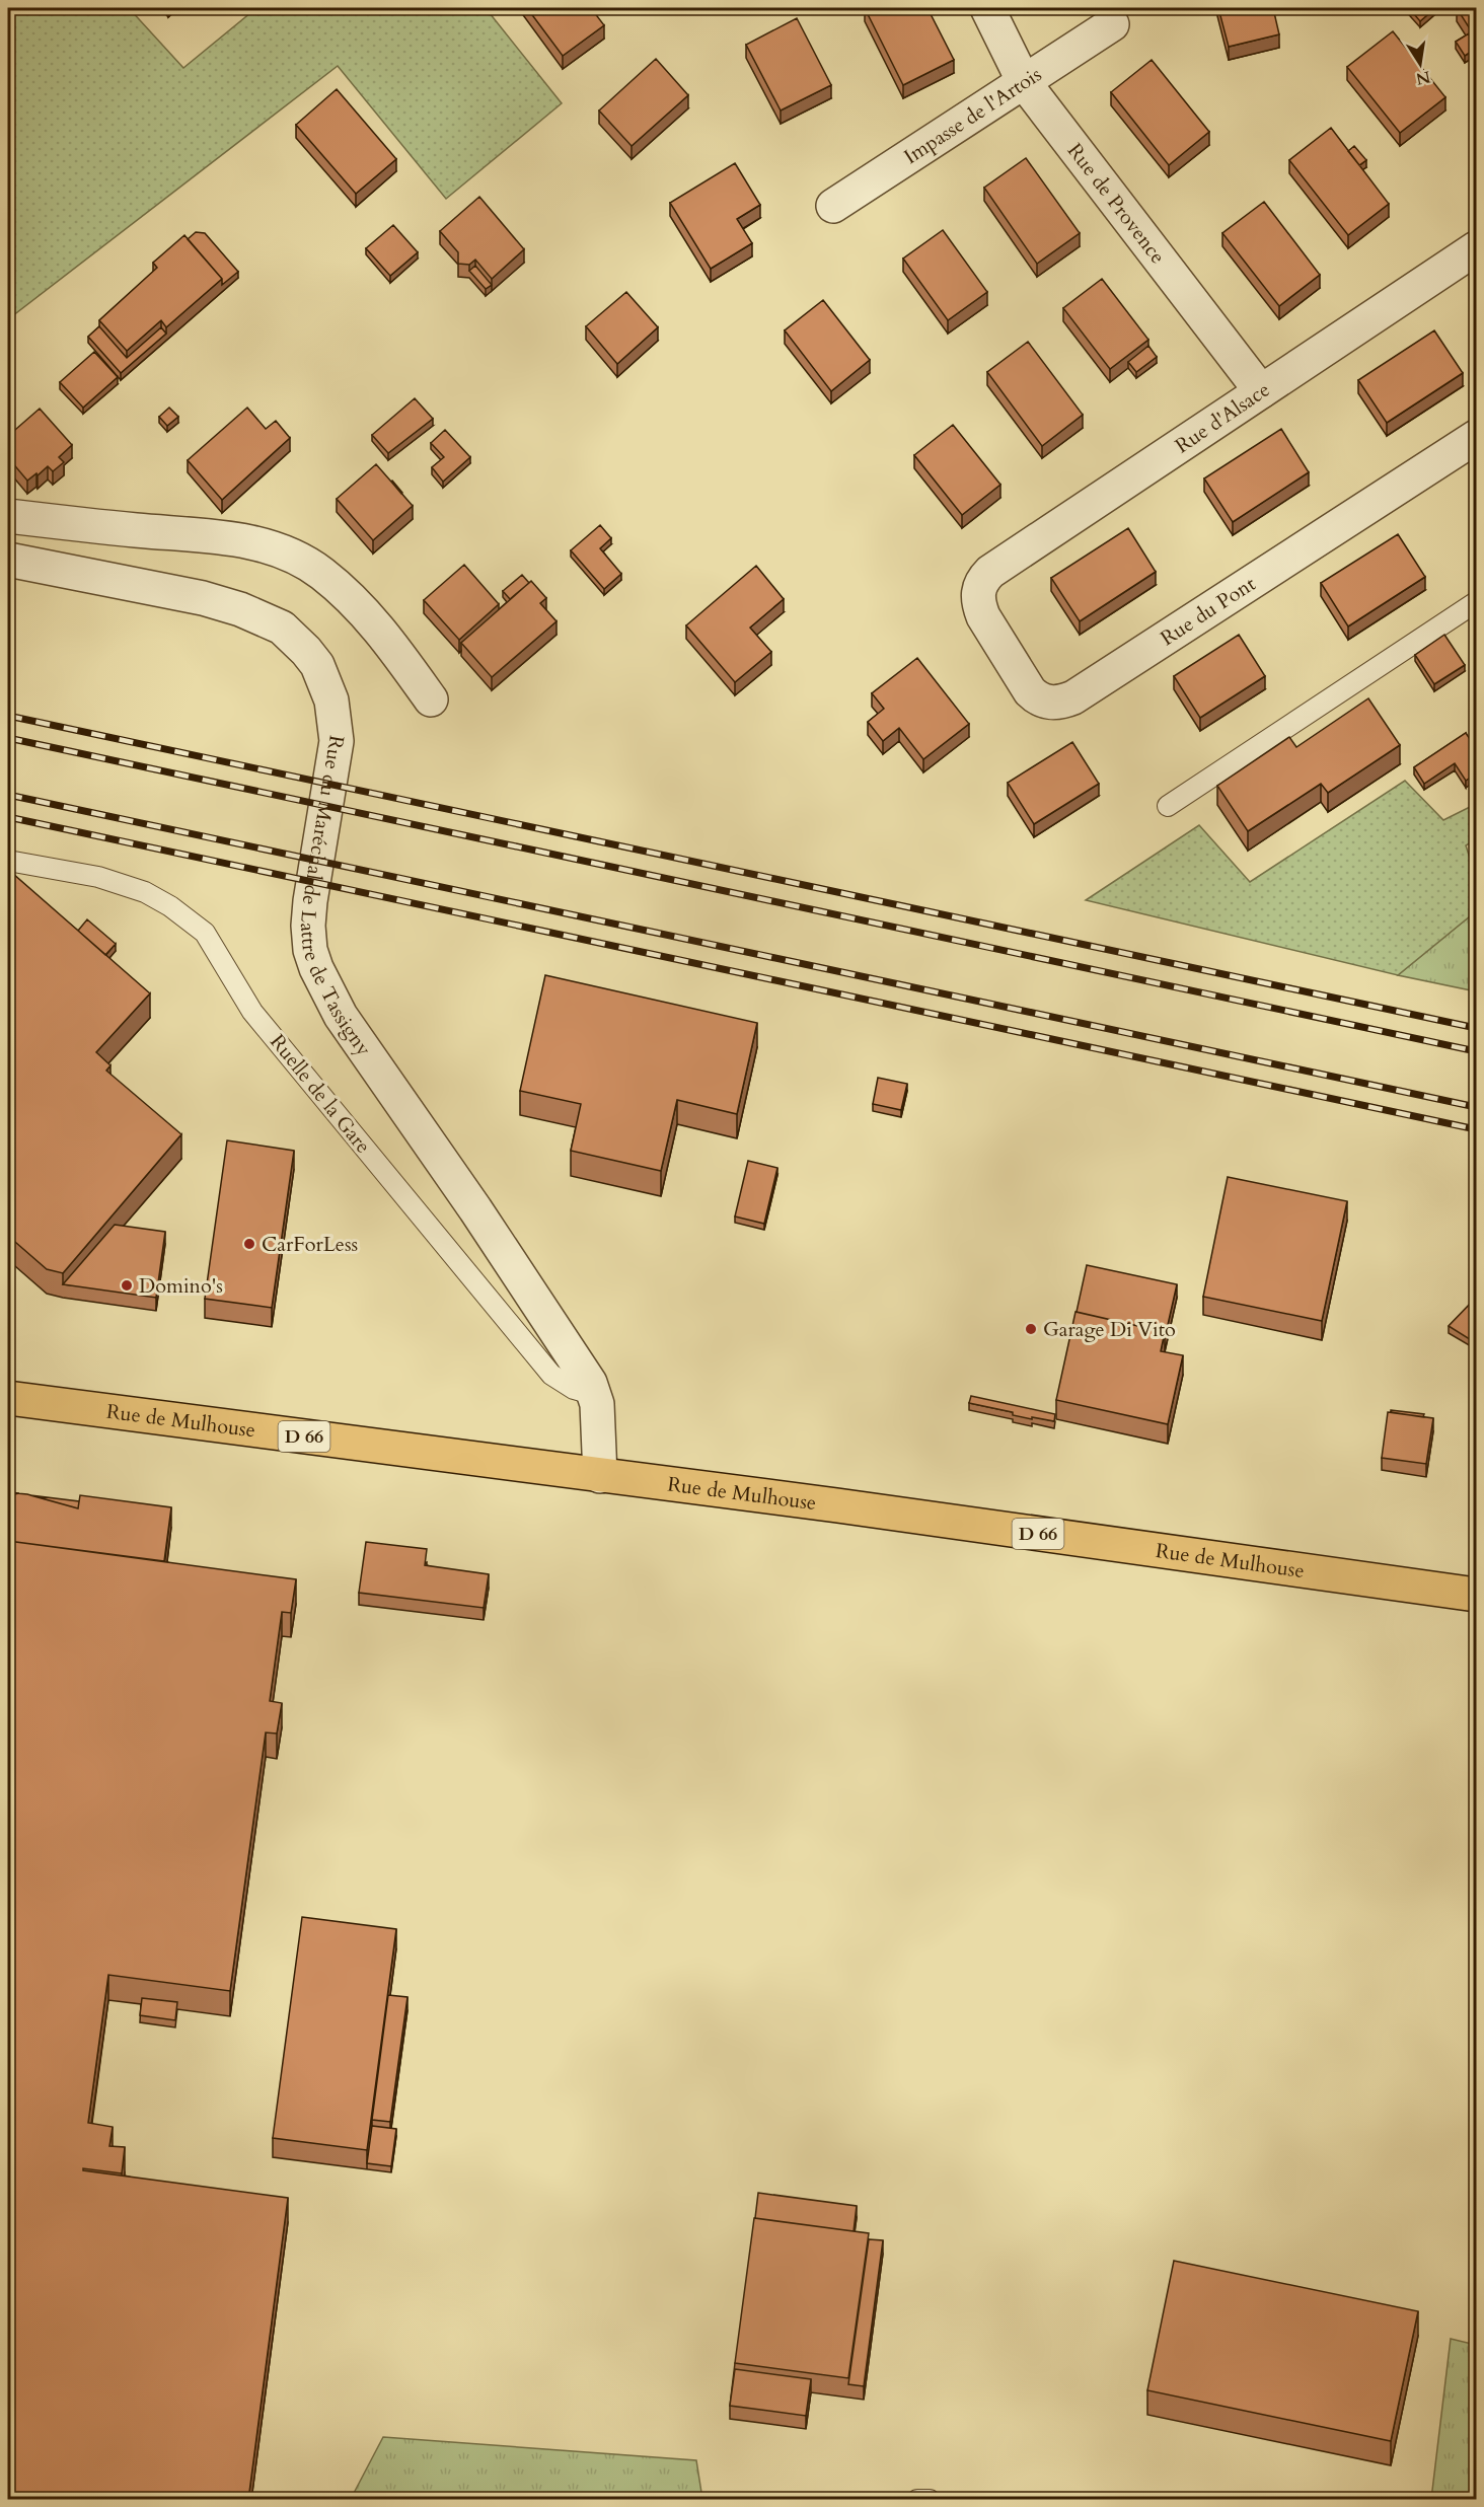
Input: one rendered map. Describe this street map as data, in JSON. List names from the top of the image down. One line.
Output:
{"streets":{"main road":["Rue de Mulhouse","D 66"],"street":["Impasse de l'Artois","Rue de Provence","Rue d'Alsace","Rue du Pont","Rue du Maréchal de Lattre de Tassigny"],"lane":["Ruelle de la Gare"]},"crossings":[["Impasse de l'Artois","Rue de Provence"],["Rue de Provence","Rue d'Alsace"],["Rue d'Alsace","Rue du Pont"],["Rue du Maréchal de Lattre de Tassigny","Ruelle de la Gare"],["Rue du Maréchal de Lattre de Tassigny","Rue de Mulhouse"]],"places":["CarForLess","Domino's","Garage Di Vito"],"north":"bottom"}
